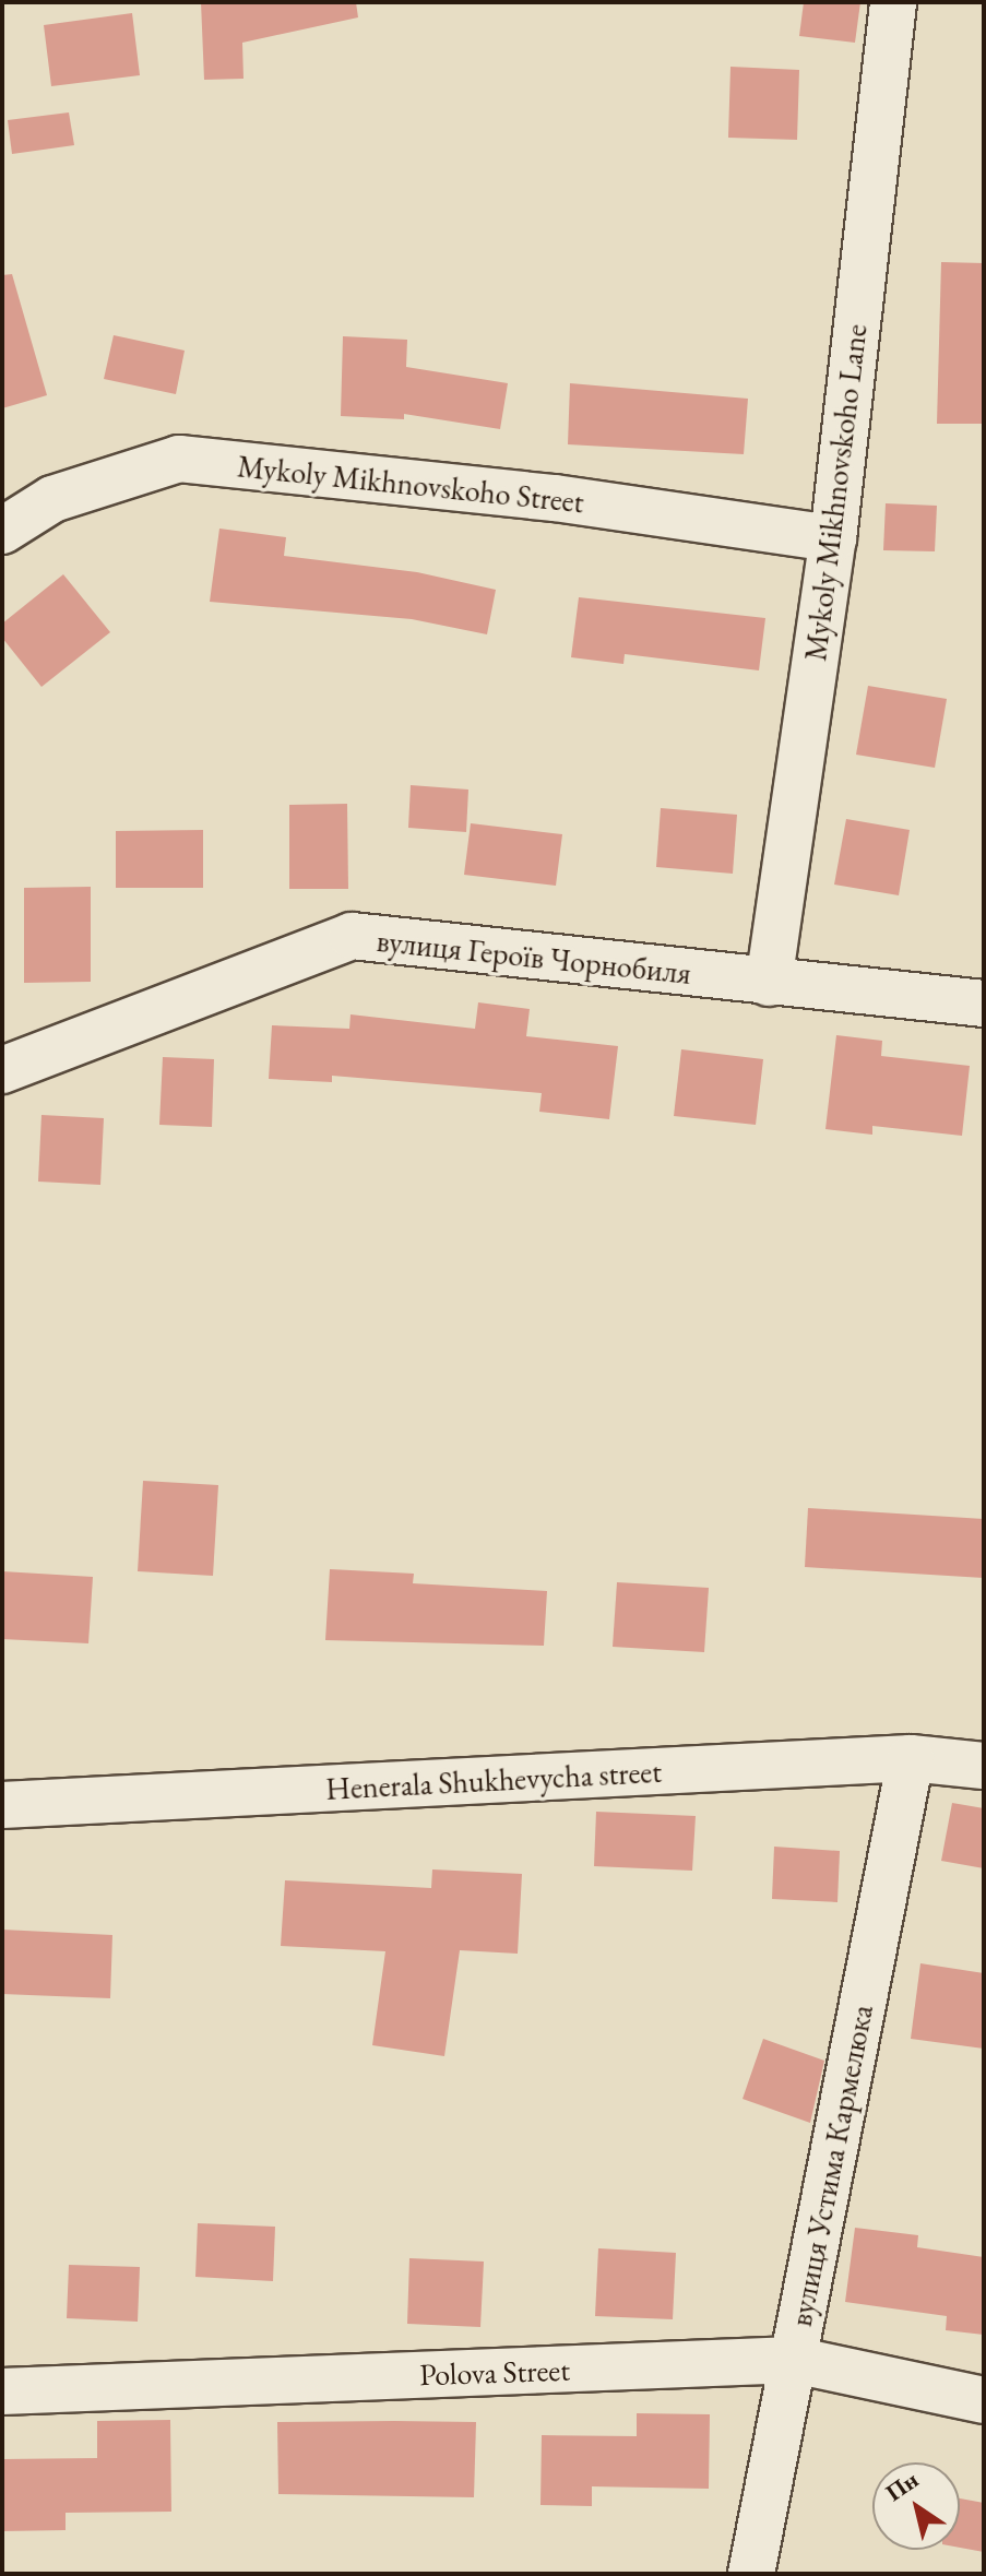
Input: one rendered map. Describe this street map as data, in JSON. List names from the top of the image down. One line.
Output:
{"streets":{"street":["Mykoly Mikhnovskoho Street","Mykoly Mikhnovskoho Lane","вулиця Героїв Чорнобиля","Henerala Shukhevycha street","вулиця Устима Кармелюка","Polova Street"]},"crossings":[["Mykoly Mikhnovskoho Street","Mykoly Mikhnovskoho Lane"],["Mykoly Mikhnovskoho Lane","вулиця Героїв Чорнобиля"],["Henerala Shukhevycha street","вулиця Устима Кармелюка"],["вулиця Устима Кармелюка","Polova Street"]],"north":"top left"}
